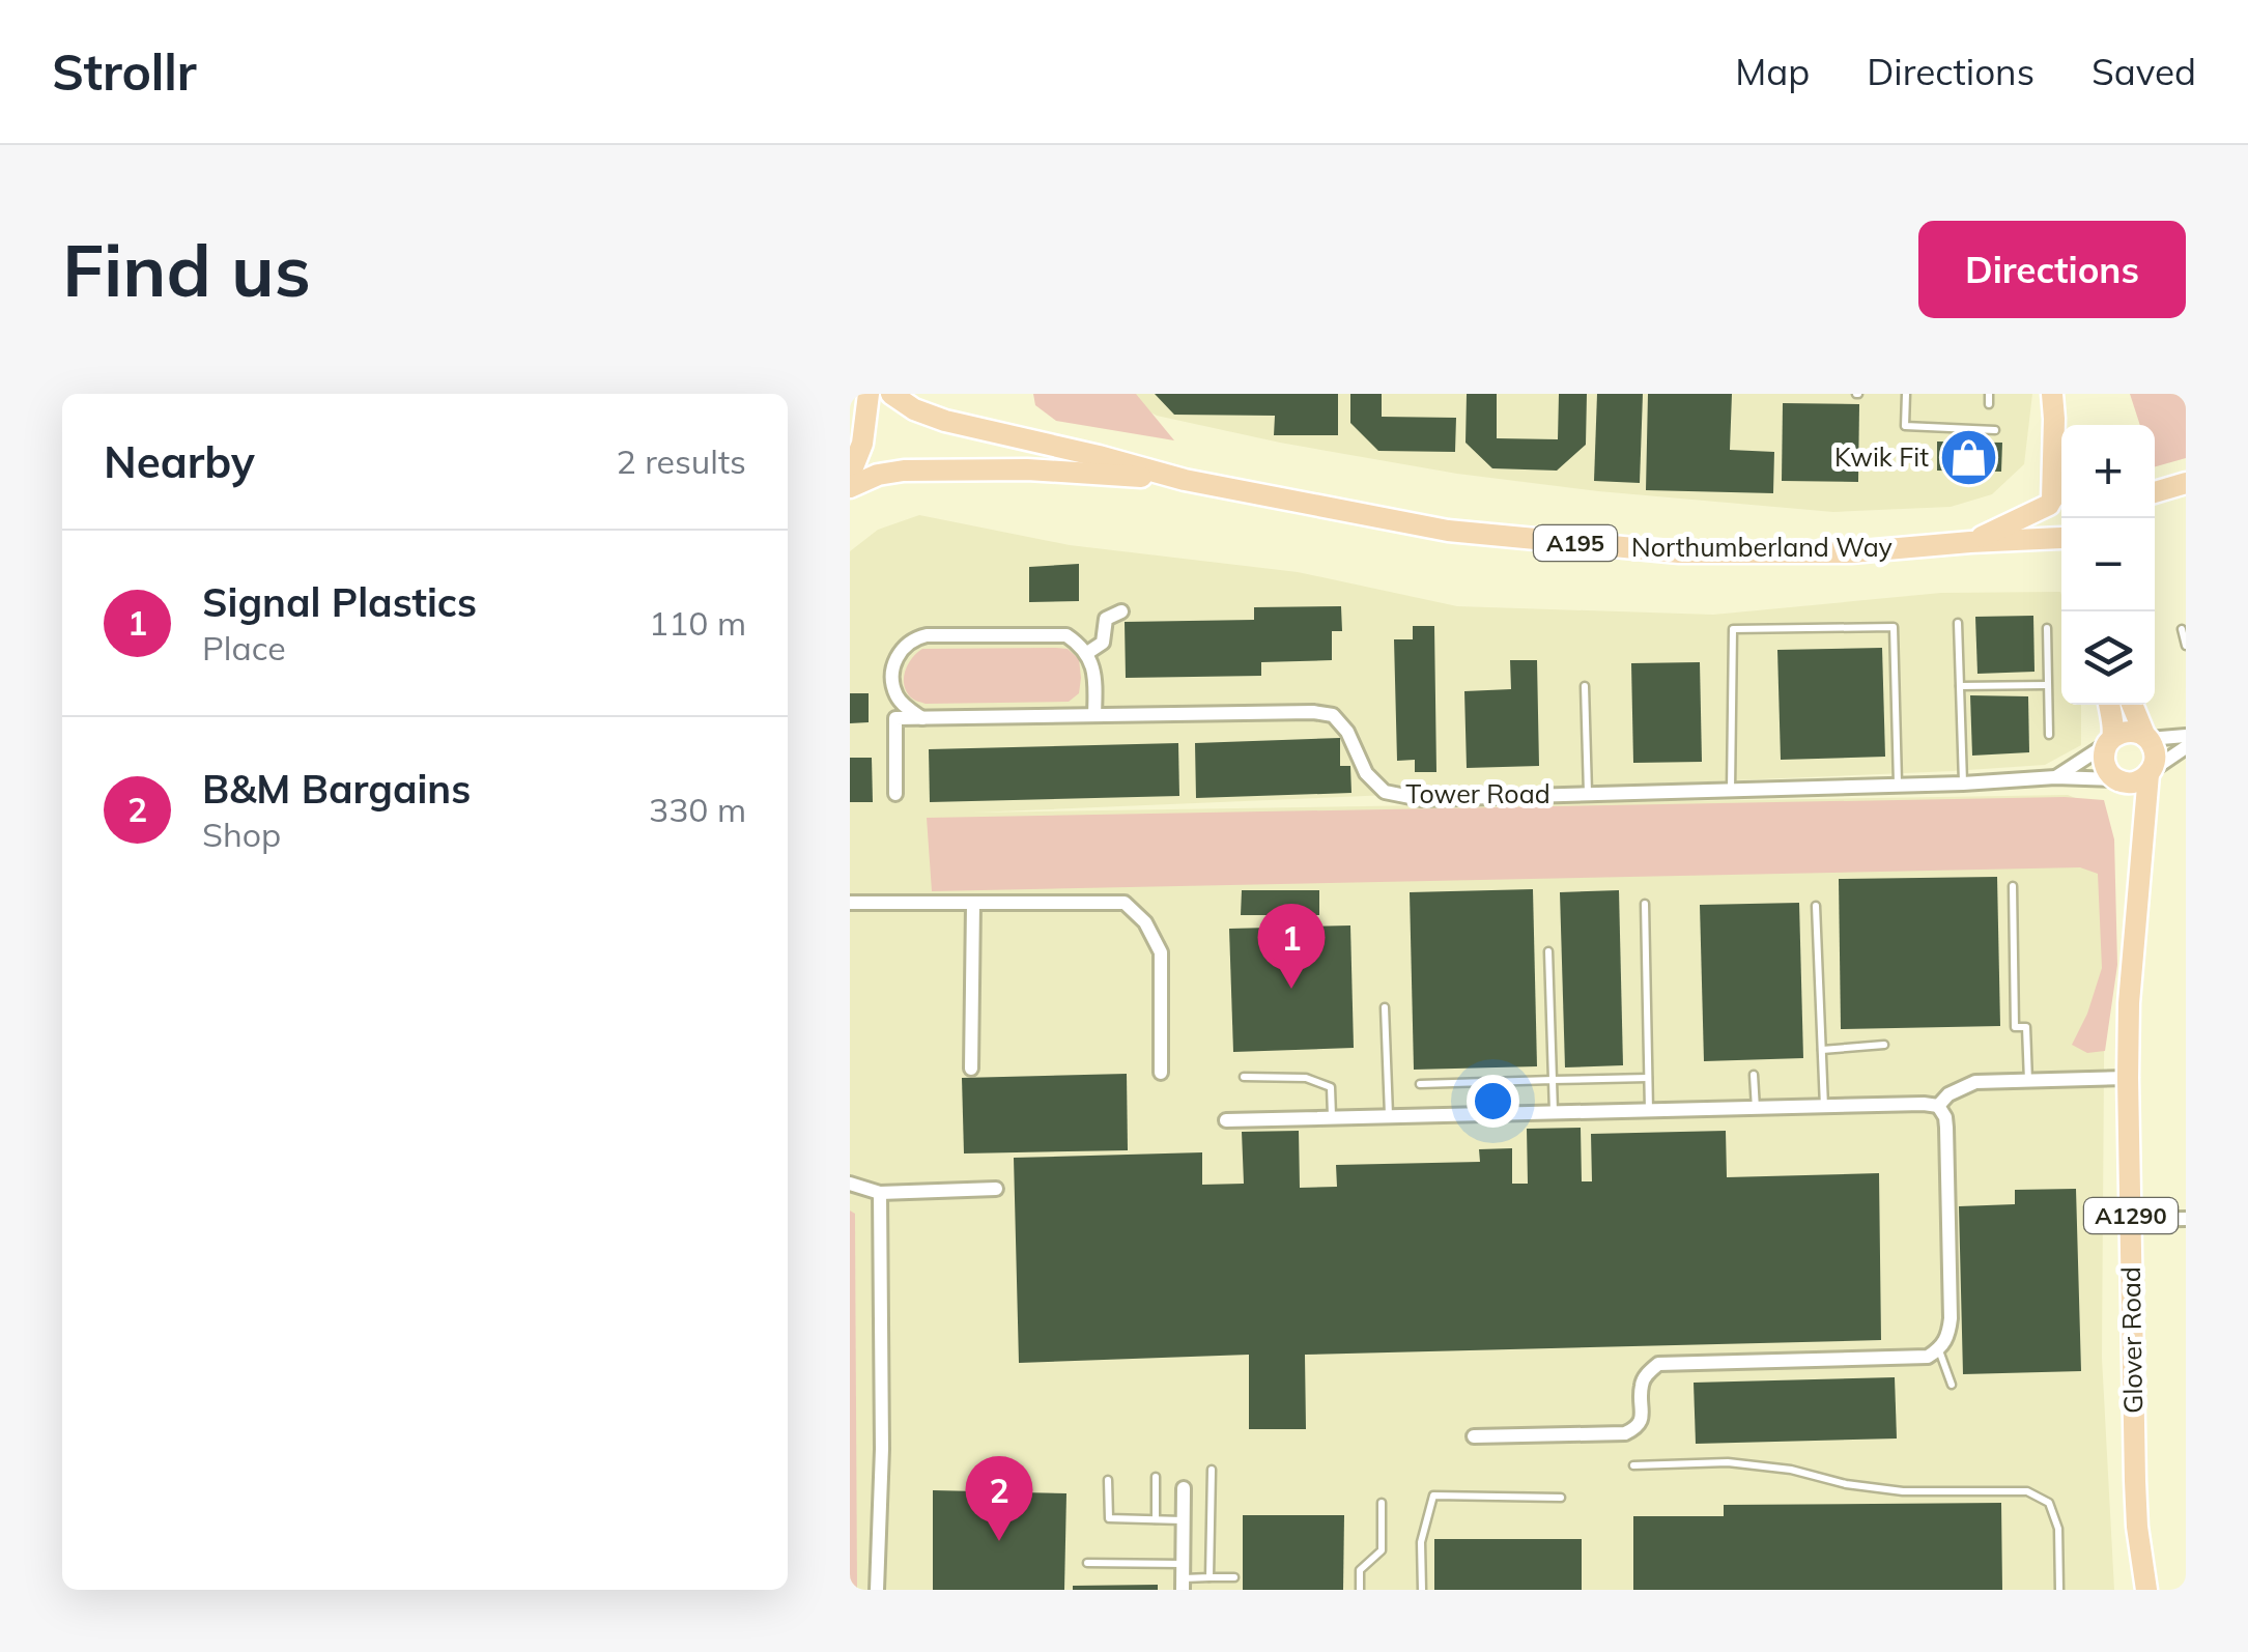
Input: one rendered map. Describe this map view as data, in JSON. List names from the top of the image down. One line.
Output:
{"streets":{"main road":["A195","Northumberland Way","A1290","Glover Road"],"street":["Tower Road"]},"crossings":[["A195","Northumberland Way"],["Tower Road","A1290"],["Tower Road","Glover Road"],["A1290","Glover Road"]],"places":{"shop":["Kwik Fit"]},"page":{"header":"Strollr","nav":["Map","Directions","Saved"],"buttons":"Directions","title":"Find us","heading":["Nearby","2 results"],"map_buttons":["+","−"],"list":[{"mark":"1","name":"Signal Plastics","note":"Place","value":"110 m"},{"mark":"2","name":"B&M Bargains","note":"Shop","value":"330 m"}],"pins":["1","2"]}}
